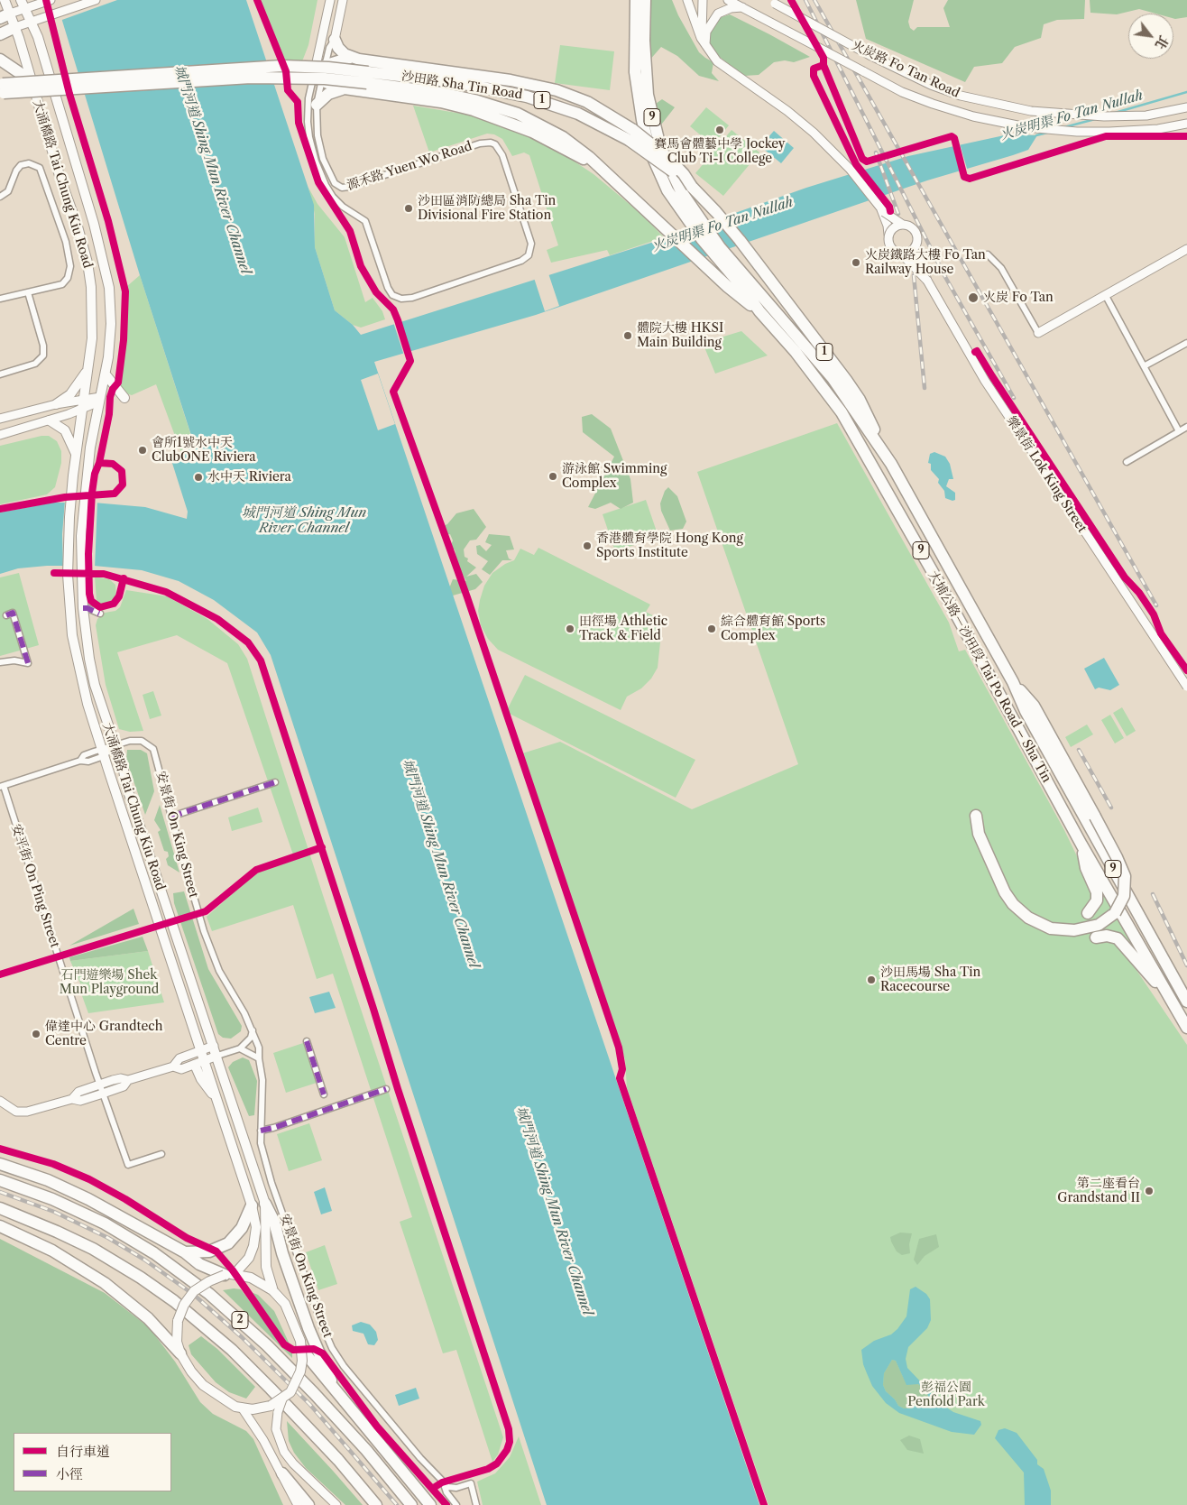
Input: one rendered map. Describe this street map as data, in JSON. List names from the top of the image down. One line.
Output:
{"streets":{"highway":["沙田路 Sha Tin Road","1","9","大埔公路－沙田段 Tai Po Road – Sha Tin","2"],"main road":["火炭路 Fo Tan Road","源禾路 Yuen Wo Road","大涌橋路 Tai Chung Kiu Road","樂景街 Lok King Street"],"street":["安景街 On King Street","安平街 On Ping Street"]},"crossings":[["沙田路 Sha Tin Road","大埔公路－沙田段 Tai Po Road – Sha Tin"],["大涌橋路 Tai Chung Kiu Road","安景街 On King Street"],["安景街 On King Street","安平街 On Ping Street"]],"water":["火炭明渠 Fo Tan Nullah","城門河道 Shing Mun River Channel"],"parks":["石門遊樂場 Shek Mun Playground","彭福公園 Penfold Park"],"places":["賽馬會體藝中學 Jockey Club Ti-I College","沙田區消防總局 Sha Tin Divisional Fire Station","火炭鐵路大樓 Fo Tan Railway House","火炭 Fo Tan","體院大樓 HKSI Main Building","會所1號水中天 ClubONE Riviera","游泳館 Swimming Complex","水中天 Riviera","香港體育學院 Hong Kong Sports Institute","田徑場 Athletic Track & Field","綜合體育館 Sports Complex","沙田馬場 Sha Tin Racecourse","偉達中心 Grandtech Centre","第二座看台 Grandstand II"],"legend":["自行車道","小徑"],"north":"bottom right"}
